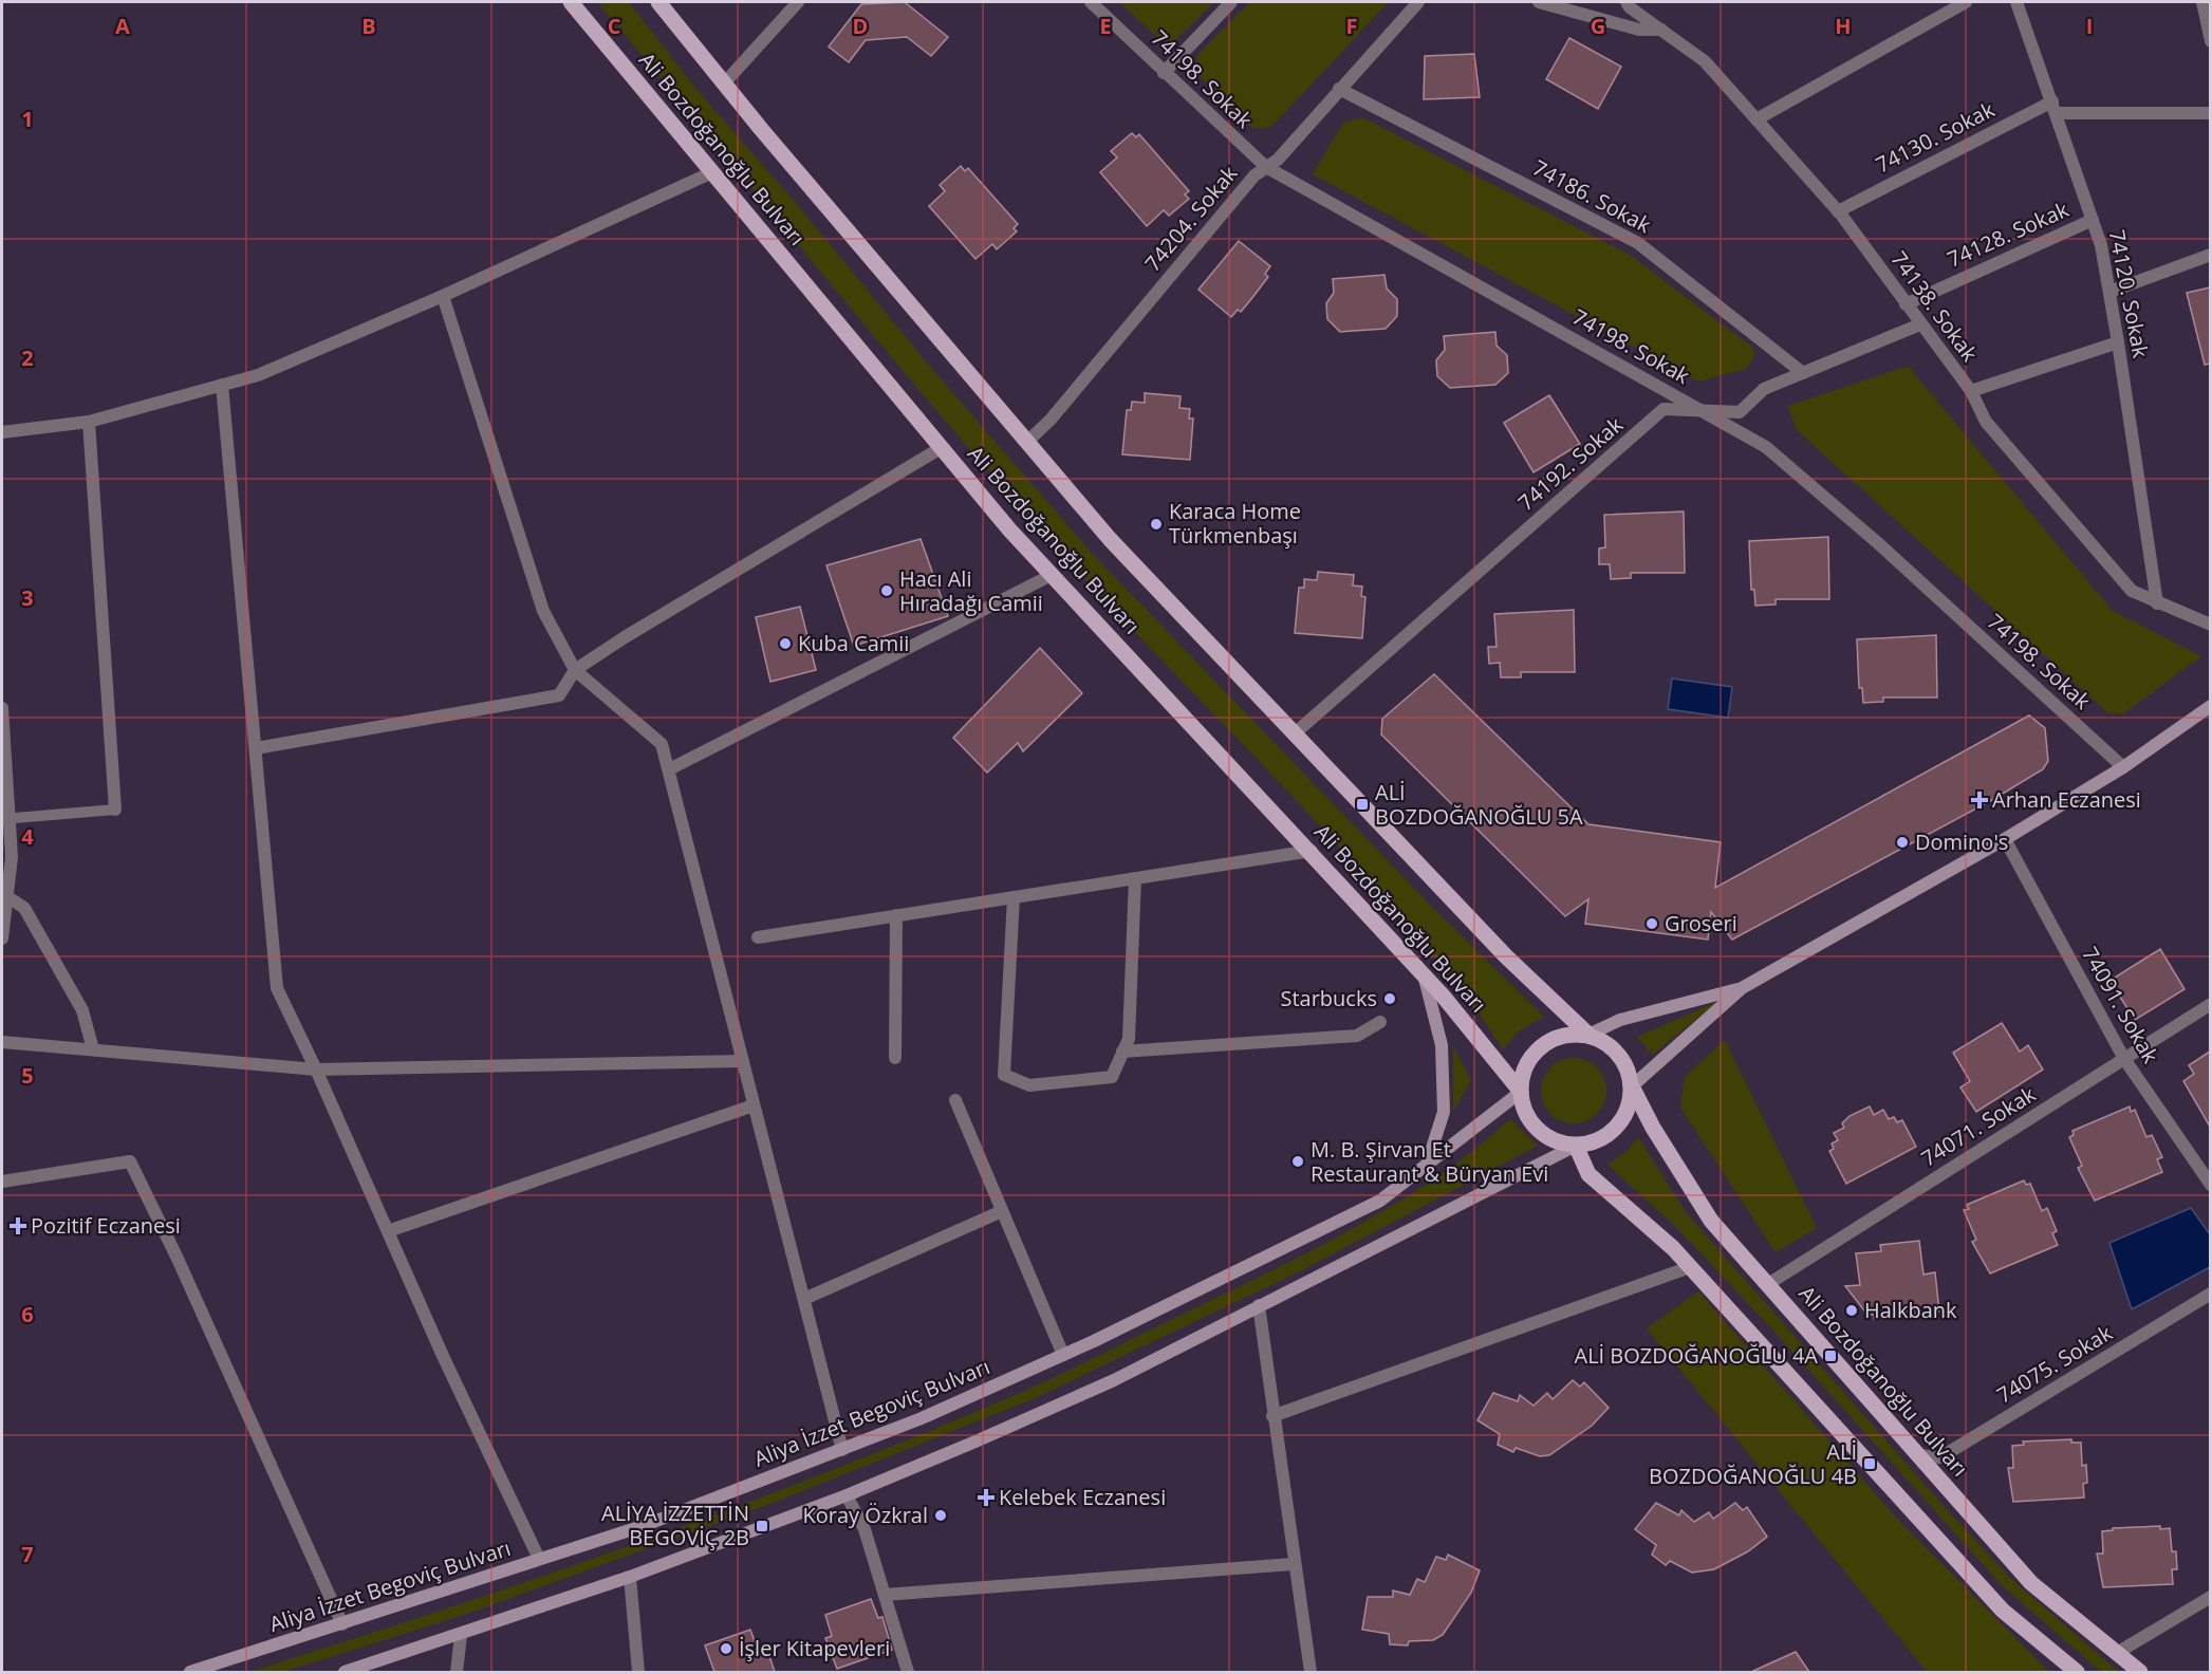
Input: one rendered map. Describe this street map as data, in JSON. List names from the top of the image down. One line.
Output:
{"streets":{"main road":["Ali Bozdoğanoğlu Bulvarı","Aliya İzzet Begoviç Bulvarı"],"street":["74198. Sokak","74130. Sokak","74186. Sokak","74204. Sokak","74128. Sokak","74120. Sokak","74138. Sokak","74192. Sokak","74091. Sokak","74071. Sokak","74075. Sokak"]},"crossings":[["74198. Sokak","74204. Sokak"],["74198. Sokak","74192. Sokak"],["74130. Sokak","74120. Sokak"],["74130. Sokak","74138. Sokak"],["Ali Bozdoğanoğlu Bulvarı","74204. Sokak"],["Ali Bozdoğanoğlu Bulvarı","74192. Sokak"],["Ali Bozdoğanoğlu Bulvarı","74071. Sokak"],["Ali Bozdoğanoğlu Bulvarı","74075. Sokak"],["Ali Bozdoğanoğlu Bulvarı","Aliya İzzet Begoviç Bulvarı"],["74186. Sokak","74204. Sokak"],["74186. Sokak","74192. Sokak"],["74128. Sokak","74120. Sokak"],["74128. Sokak","74138. Sokak"],["74120. Sokak","74138. Sokak"],["74138. Sokak","74192. Sokak"],["74091. Sokak","74071. Sokak"]],"places":{"other":["Karaca Home Türkmenbaşı","Hacı Ali Hıradağı Camii","Kuba Camii","Domino's","Groseri","Starbucks","M. B. Şirvan Et Restaurant & Büryan Evi","Halkbank","Koray Özkral","İşler Kitapevleri"],"health":["Arhan Eczanesi","Pozitif Eczanesi","Kelebek Eczanesi"],"transit":["ALİ BOZDOĞANOĞLU 5A","ALİ BOZDOĞANOĞLU 4A","ALİ BOZDOĞANOĞLU 4B","ALİYA İZZETTİN BEGOVİÇ 2B"]},"grid":{"columns":["A","B","C","D","E","F","G","H","I"],"rows":["1","2","3","4","5","6","7"]}}
